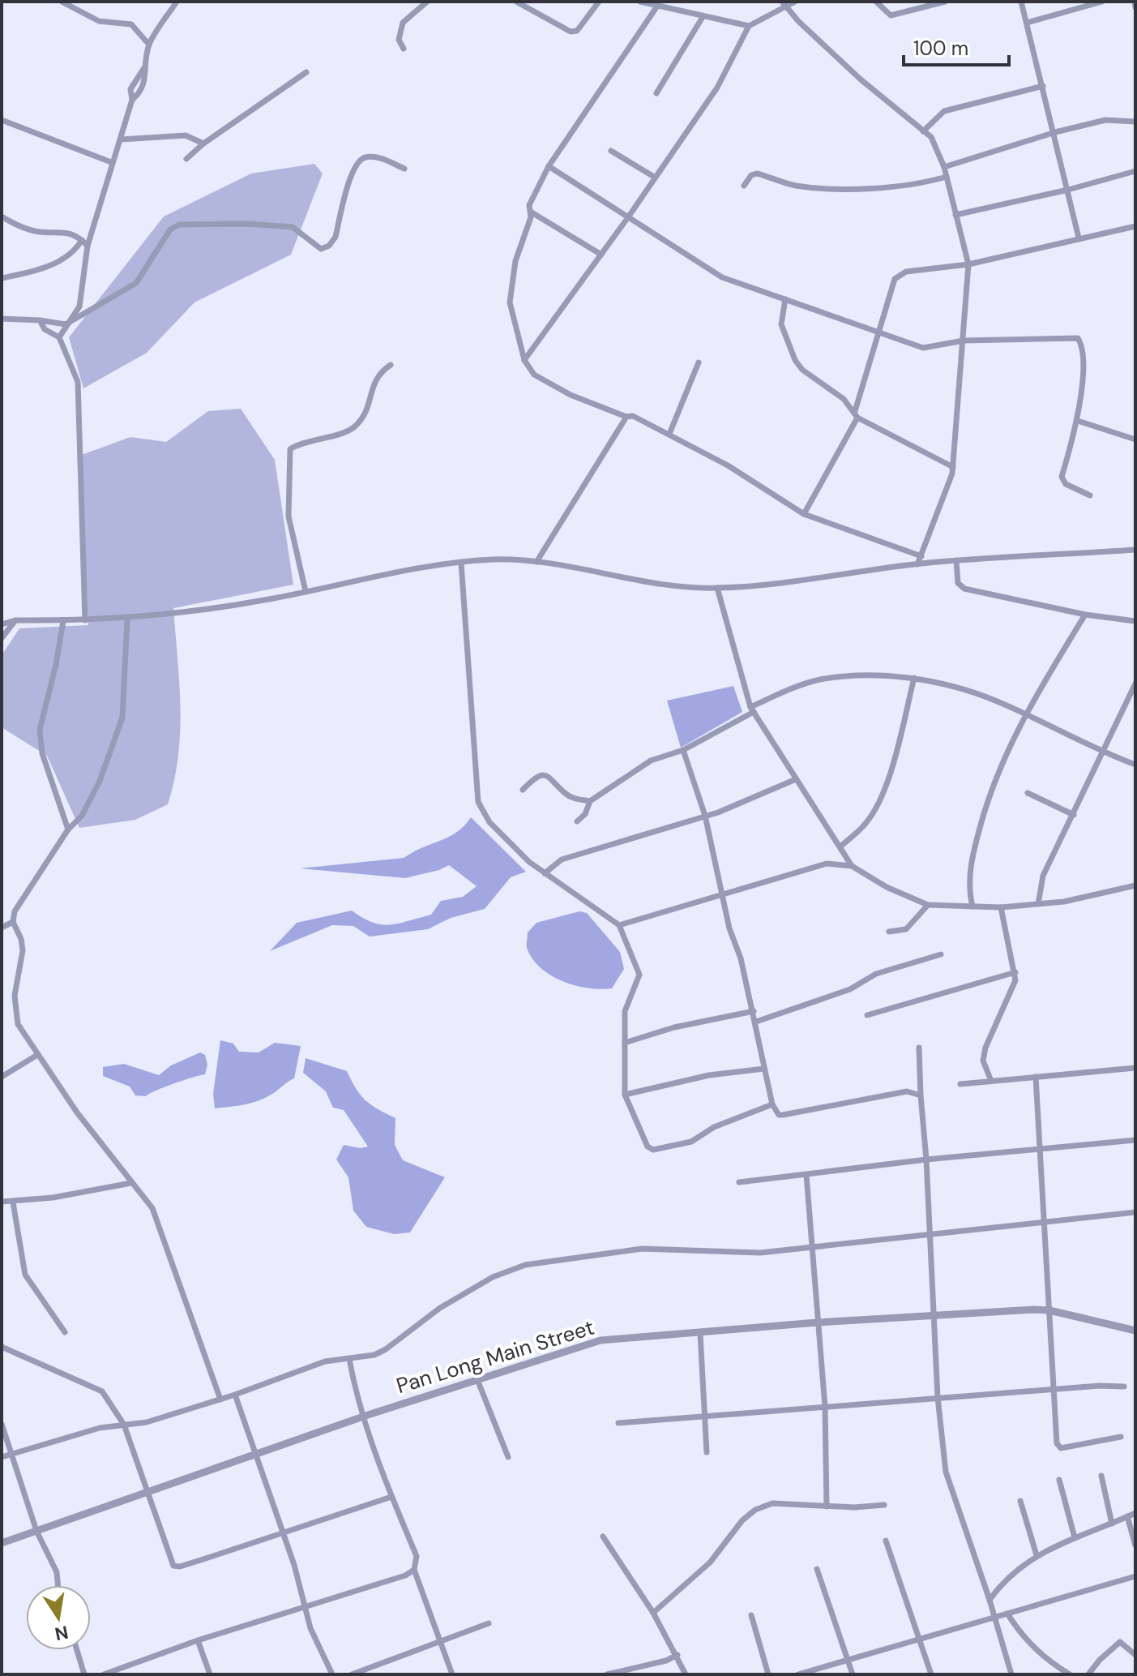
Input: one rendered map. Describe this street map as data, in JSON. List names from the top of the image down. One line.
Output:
{"streets":{"street":["Pan Long Main Street"]},"scale_bar":"100 m","north":"bottom"}
